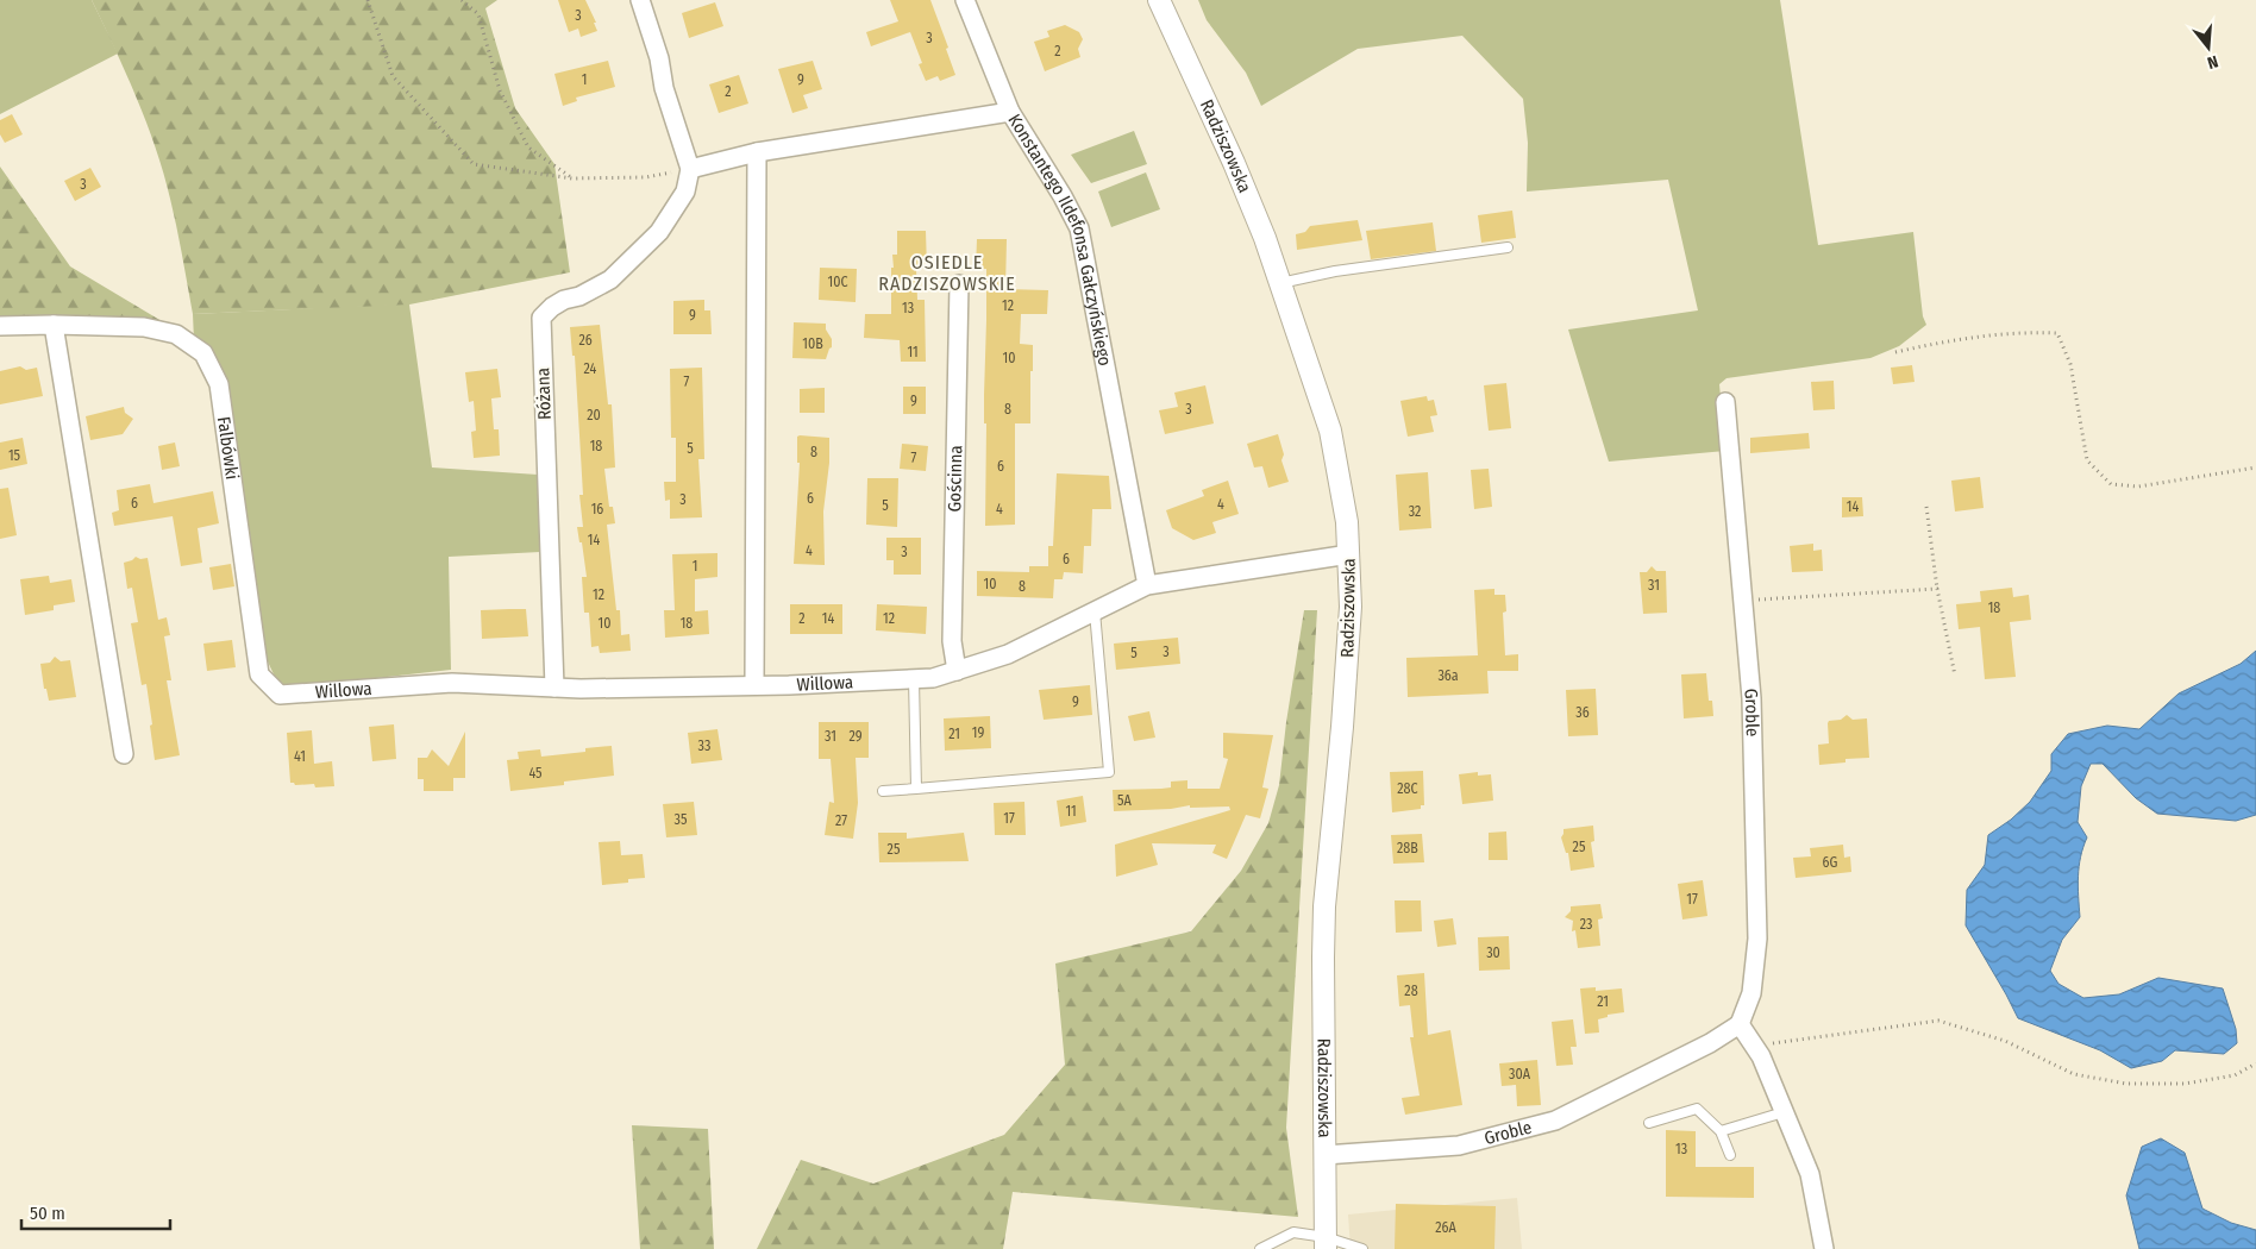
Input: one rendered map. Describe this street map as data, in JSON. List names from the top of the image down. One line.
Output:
{"streets":{"street":["Radziszowska","Konstantego Ildefonsa Gałczyńskiego","Różana","Falbówki","Gościnna","Willowa","Groble"]},"crossings":[["Radziszowska","Willowa"],["Radziszowska","Groble"],["Konstantego Ildefonsa Gałczyńskiego","Różana"],["Konstantego Ildefonsa Gałczyńskiego","Willowa"],["Różana","Willowa"],["Falbówki","Willowa"],["Gościnna","Willowa"]],"districts":["OSIEDLE RADZISZOWSKIE"],"house_numbers":["3","3","2","1","9","2","3","10C","12","13","9","26","10B","11","10","24","7","9","8","3","20","18","5","8","15","7","6","6","3","6","4","5","14","16","4","32","14","4","3","6","1","10","31","8","12","18","2","14","12","10","18","3","5","36a","9","36","19","21","31","29","33","41","45","28C","5A","11","17","35","27","25","28B","25","6G","17","23","30","28","21","30A","13","26A"],"scale_bar":"50 m","north":"bottom"}
